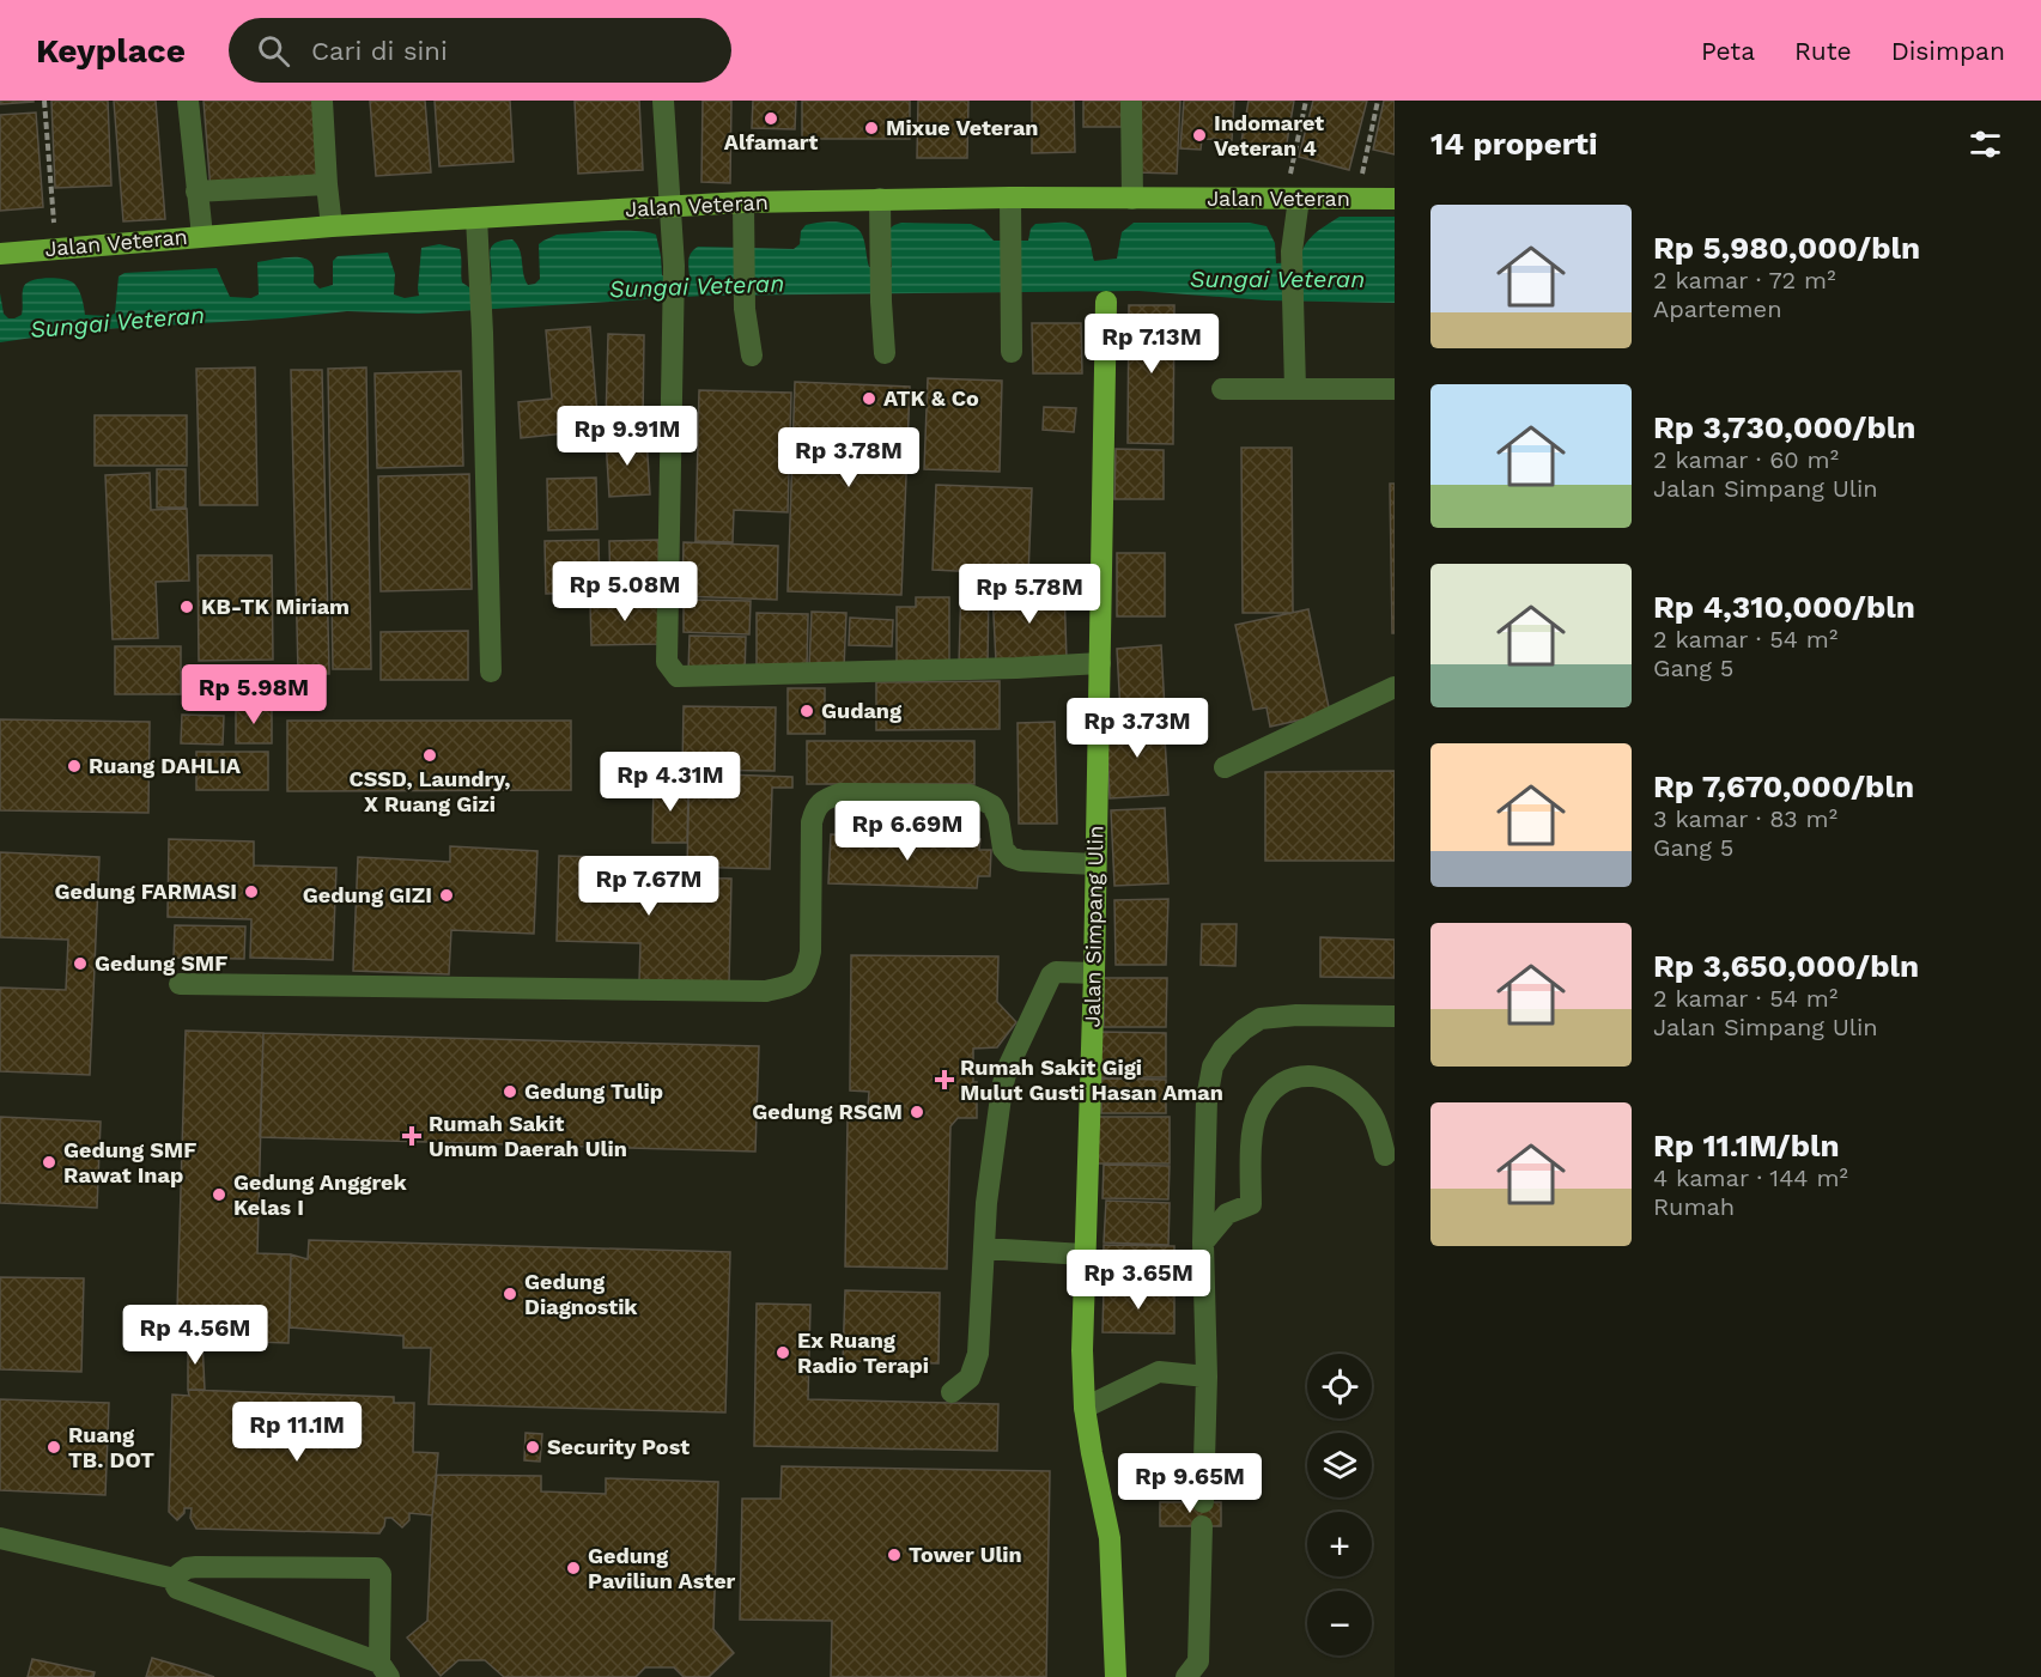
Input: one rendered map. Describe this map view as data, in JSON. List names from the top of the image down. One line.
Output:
{"streets":{"main road":["Jalan Veteran","Jalan Simpang Ulin"]},"water":["Sungai Veteran"],"places":{"other":["Alfamart","Mixue Veteran","Indomaret Veteran 4","ATK & Co","KB-TK Miriam","Gudang","CSSD, Laundry, X Ruang Gizi","Ruang DAHLIA","Gedung FARMASI","Gedung GIZI","Gedung SMF","Gedung Tulip","Gedung RSGM","Gedung SMF Rawat Inap","Gedung Anggrek Kelas I","Gedung Diagnostik","Ex Ruang Radio Terapi","Ruang TB. DOT","Security Post","Tower Ulin","Gedung Paviliun Aster"],"health":["Rumah Sakit Gigi Mulut Gusti Hasan Aman","Rumah Sakit Umum Daerah Ulin"]},"page":{"header":"Keyplace","search":"Cari di sini","nav":["Peta","Rute","Disimpan"],"heading":"14 properti","list":[{"name":"Rp 5,980,000/bln","note":"2 kamar · 72 m² · Apartemen"},{"name":"Rp 3,730,000/bln","note":"2 kamar · 60 m² · Jalan Simpang Ulin"},{"name":"Rp 4,310,000/bln","note":"2 kamar · 54 m² · Gang 5"},{"name":"Rp 7,670,000/bln","note":"3 kamar · 83 m² · Gang 5"},{"name":"Rp 3,650,000/bln","note":"2 kamar · 54 m² · Jalan Simpang Ulin"},{"name":"Rp 11.1M/bln","note":"4 kamar · 144 m² · Rumah"}],"price":["Rp 7.13M","Rp 9.91M","Rp 3.78M","Rp 5.08M","Rp 5.78M","Rp 5.98M","Rp 3.73M","Rp 4.31M","Rp 6.69M","Rp 7.67M","Rp 3.65M","Rp 4.56M","Rp 11.1M","Rp 9.65M"],"map_buttons":["+","−"]}}
